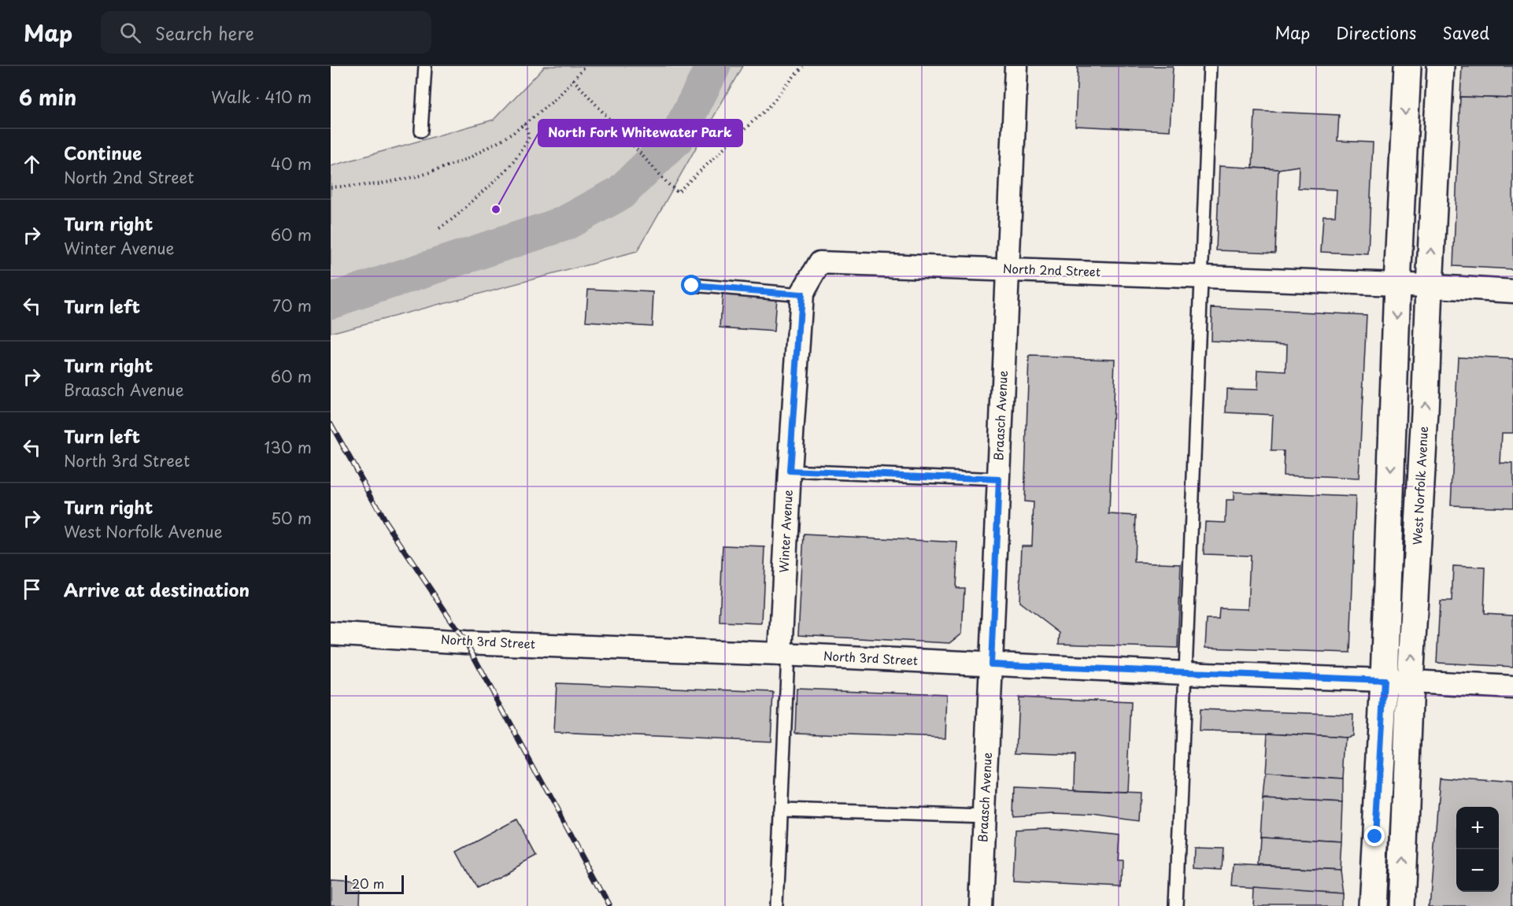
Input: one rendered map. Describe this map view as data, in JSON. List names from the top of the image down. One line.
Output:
{"streets":{"main road":["West Norfolk Avenue"],"street":["North 2nd Street","Braasch Avenue","Winter Avenue","North 3rd Street"]},"crossings":[["North 2nd Street","Braasch Avenue"],["North 2nd Street","West Norfolk Avenue"],["North 2nd Street","Winter Avenue"],["Braasch Avenue","North 3rd Street"],["West Norfolk Avenue","North 3rd Street"],["Winter Avenue","North 3rd Street"]],"places":["North Fork Whitewater Park"],"scale_bar":"20 m","page":{"header":"Map","search":"Search here","nav":["Map","Directions","Saved"],"heading":["6 min","Walk · 410 m"],"list":[["Continue","North 2nd Street","40 m"],["Turn right","Winter Avenue","60 m"],["Turn left","70 m"],["Turn right","Braasch Avenue","60 m"],["Turn left","North 3rd Street","130 m"],["Turn right","West Norfolk Avenue","50 m"],"Arrive at destination"],"map_buttons":["+","−"],"scale":"20 m"}}
